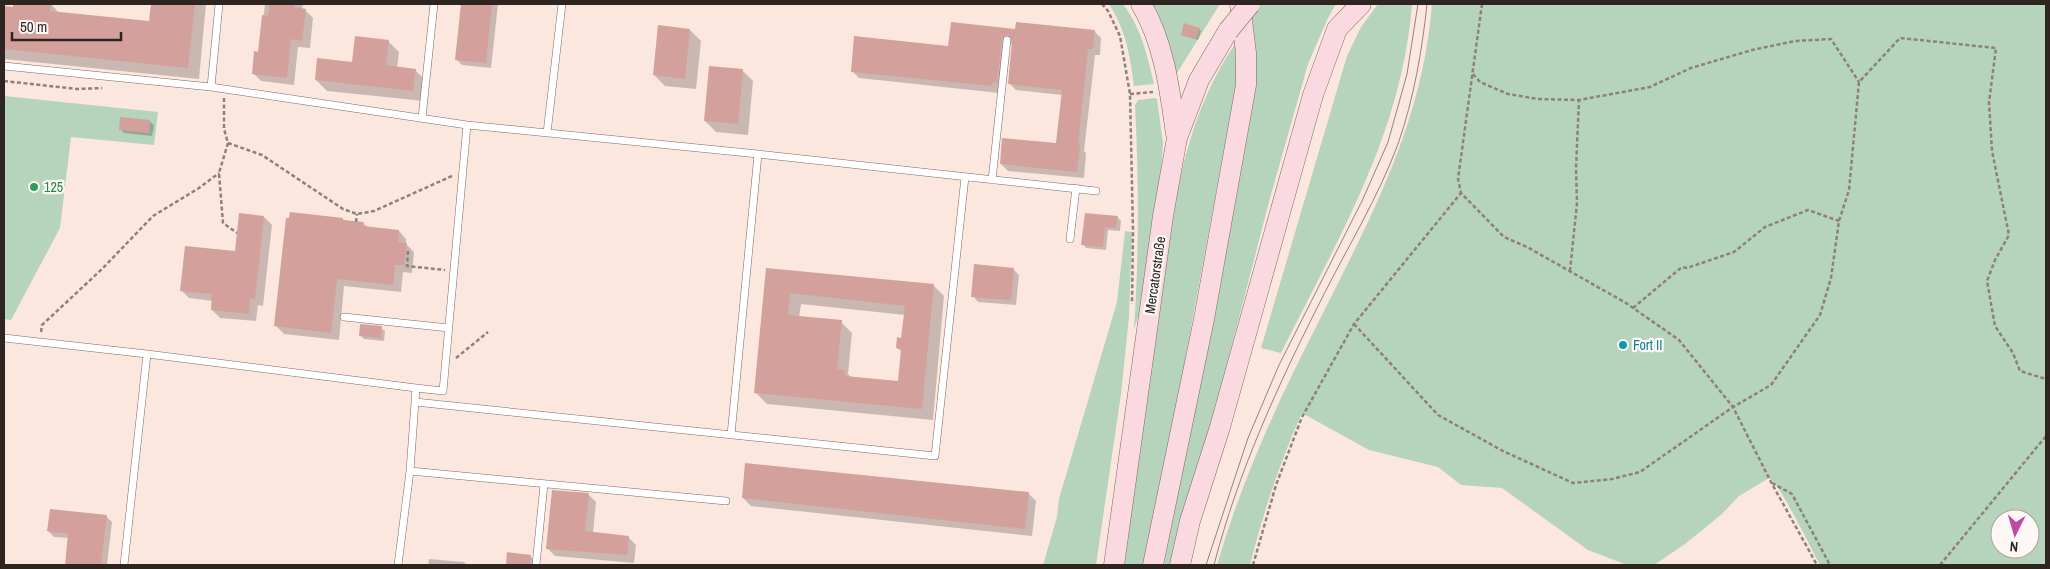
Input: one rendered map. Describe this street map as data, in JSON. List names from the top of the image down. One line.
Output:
{"streets":{"main road":["Mercatorstraße"]},"places":["125","Fort II"],"scale_bar":"50 m","north":"bottom"}
